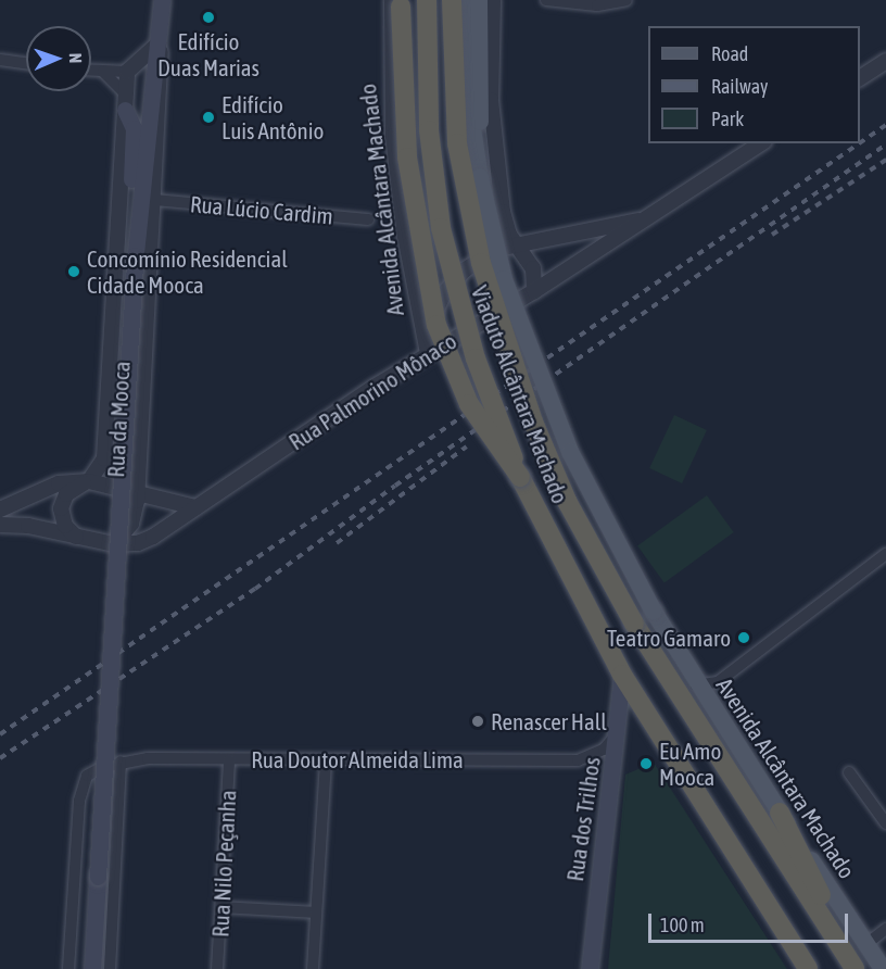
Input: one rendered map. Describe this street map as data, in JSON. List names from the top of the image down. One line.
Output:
{"streets":{"highway":["Avenida Alcântara Machado","Viaduto Alcântara Machado"],"main road":["Rua da Mooca","Rua dos Trilhos"],"street":["Rua Lúcio Cardim","Rua Palmorino Mônaco","Rua Doutor Almeida Lima","Rua Nilo Peçanha"]},"crossings":[["Avenida Alcântara Machado","Rua Palmorino Mônaco"],["Avenida Alcântara Machado","Viaduto Alcântara Machado"],["Rua Lúcio Cardim","Rua da Mooca"],["Viaduto Alcântara Machado","Rua dos Trilhos"],["Rua Doutor Almeida Lima","Rua dos Trilhos"],["Rua Doutor Almeida Lima","Rua Nilo Peçanha"]],"places":["Edifício Duas Marias","Edifício Luis Antônio","Concomínio Residencial Cidade Mooca","Teatro Gamaro","Renascer Hall","Eu Amo Mooca"],"legend":["Road","Railway","Park"],"scale_bar":"100 m","north":"right"}
